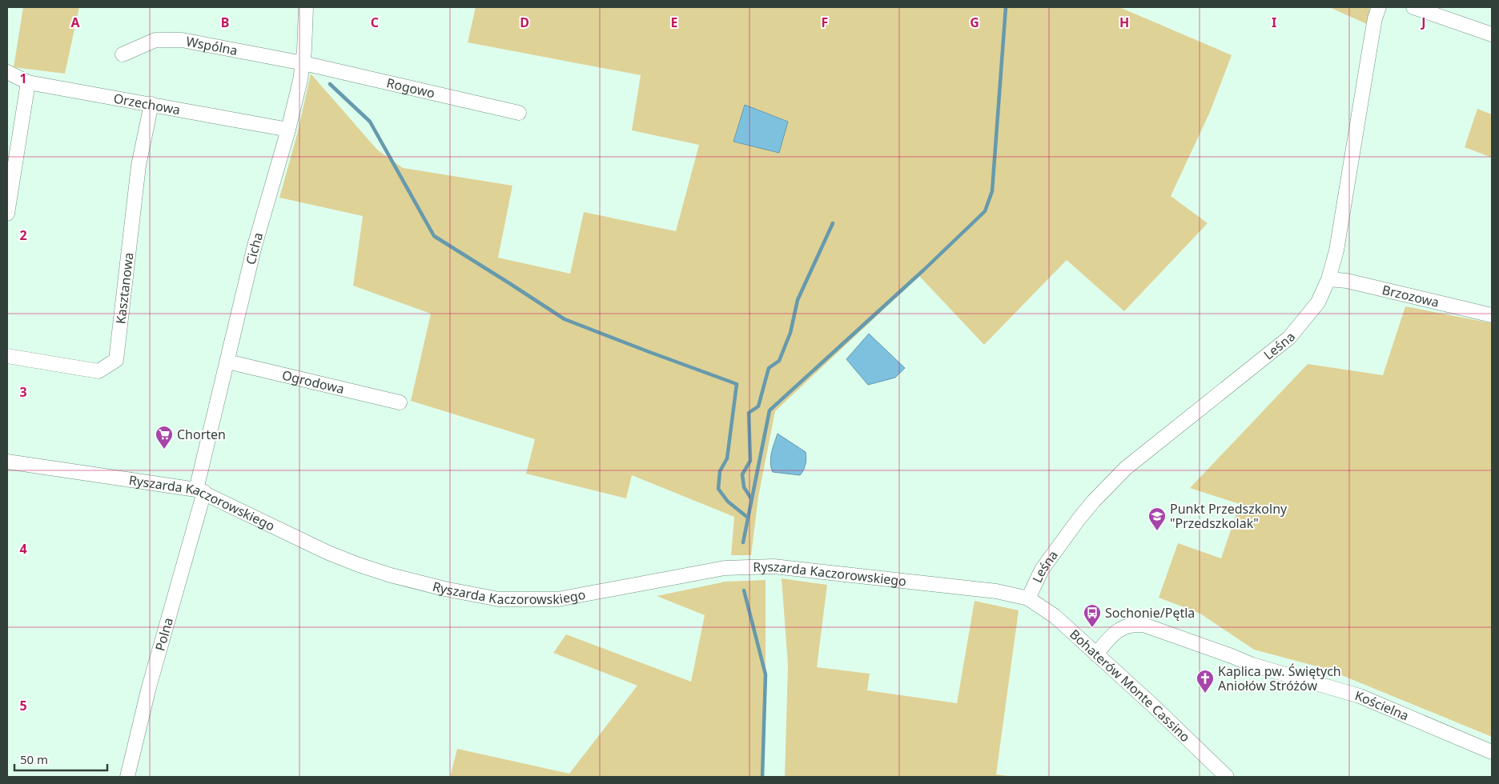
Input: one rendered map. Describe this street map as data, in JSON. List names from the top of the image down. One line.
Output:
{"streets":{"street":["Wspólna","Rogowo","Orzechowa","Cicha","Kasztanowa","Brzozowa","Leśna","Ogrodowa","Ryszarda Kaczorowskiego","Polna","Bohaterów Monte Cassino","Kościelna"]},"crossings":[["Wspólna","Rogowo"],["Wspólna","Cicha"],["Rogowo","Cicha"],["Orzechowa","Cicha"],["Orzechowa","Kasztanowa"],["Cicha","Ogrodowa"],["Cicha","Ryszarda Kaczorowskiego"],["Cicha","Polna"],["Brzozowa","Leśna"],["Leśna","Ryszarda Kaczorowskiego"],["Leśna","Bohaterów Monte Cassino"],["Ryszarda Kaczorowskiego","Polna"],["Ryszarda Kaczorowskiego","Bohaterów Monte Cassino"],["Bohaterów Monte Cassino","Kościelna"]],"places":{"supermarket":["Chorten"],"school or university":["Punkt Przedszkolny \"Przedszkolak\""],"bus stop":["Sochonie/Pętla"],"church":["Kaplica pw. Świętych Aniołów Stróżów"]},"scale_bar":"50 m","grid":{"columns":["A","B","C","D","E","F","G","H","I","J"],"rows":["1","2","3","4","5"]}}
